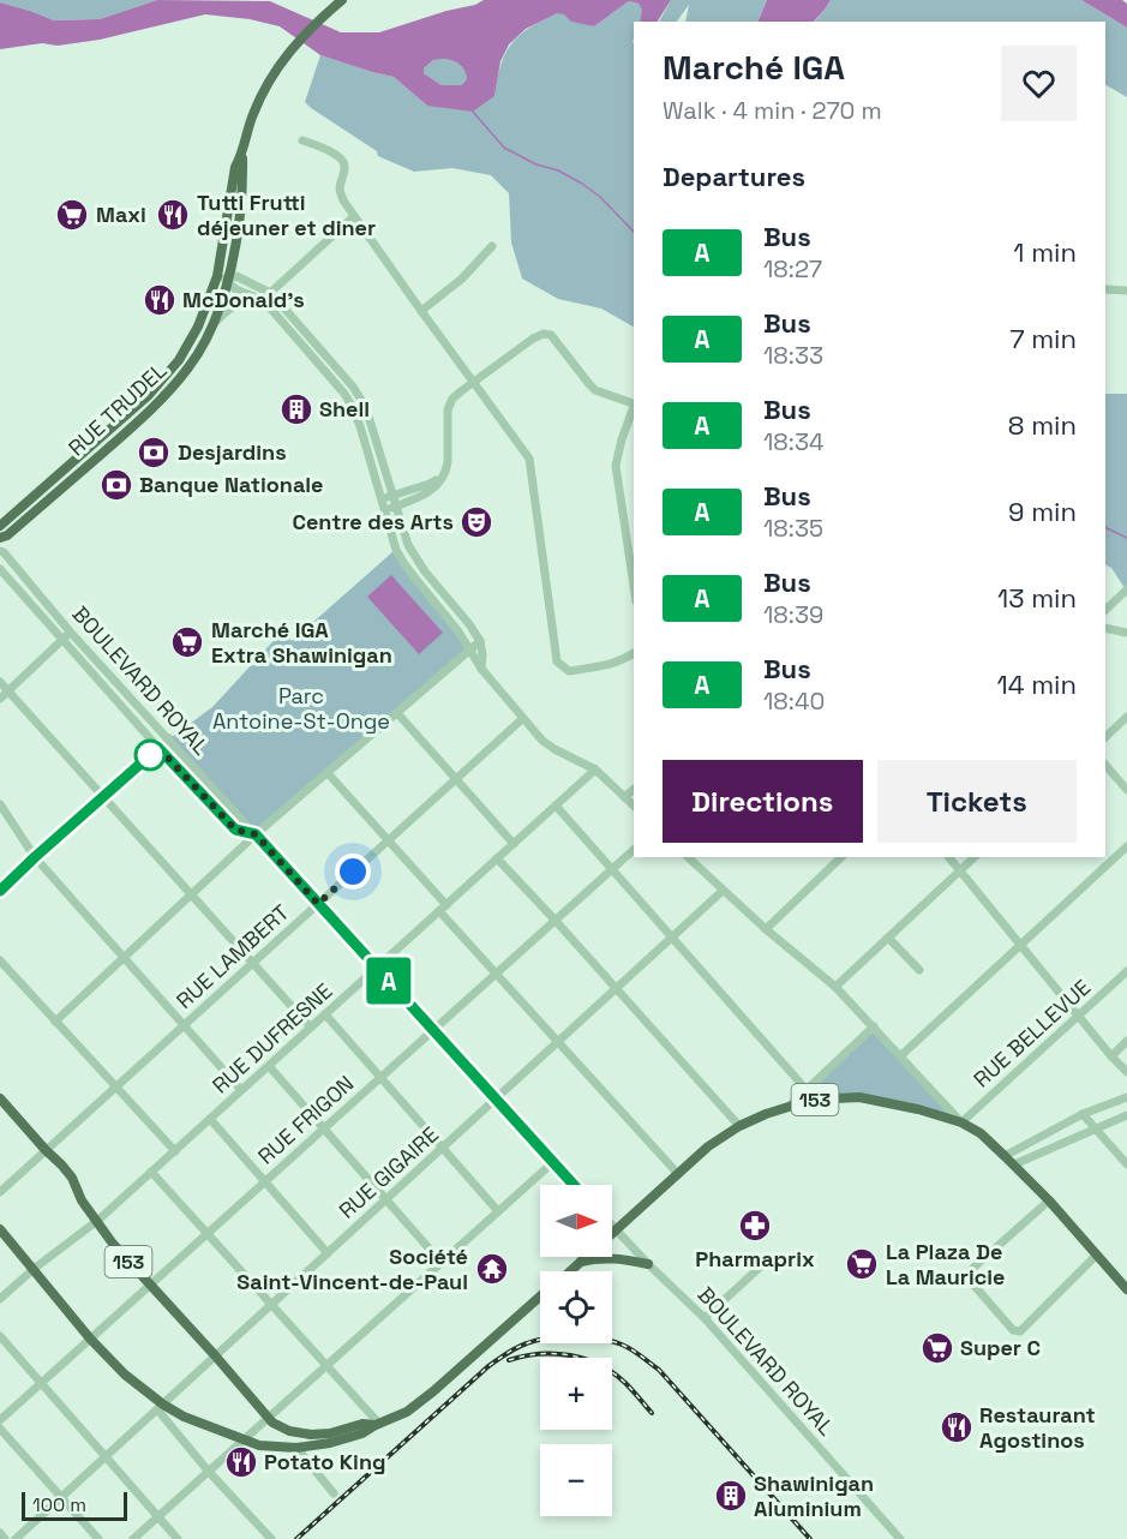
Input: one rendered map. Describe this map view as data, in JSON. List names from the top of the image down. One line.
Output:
{"streets":{"main road":["RUE TRUDEL","153"],"street":["BOULEVARD ROYAL","RUE LAMBERT","RUE BELLEVUE","RUE DUFRESNE","RUE FRIGON","RUE GIGAIRE"]},"crossings":[["BOULEVARD ROYAL","RUE LAMBERT"],["BOULEVARD ROYAL","RUE DUFRESNE"],["BOULEVARD ROYAL","153"],["BOULEVARD ROYAL","RUE FRIGON"],["BOULEVARD ROYAL","RUE GIGAIRE"],["RUE LAMBERT","153"],["RUE BELLEVUE","153"],["RUE DUFRESNE","153"],["153","RUE FRIGON"],["153","RUE GIGAIRE"]],"parks":["Parc Antoine-St-Onge"],"places":{"supermarket":["Maxi","Marché IGA Extra Shawinigan","La Plaza De La Mauricie","Super C"],"restaurant":["Tutti Frutti déjeuner et diner","McDonald's","Restaurant Agostinos","Potato King"],"building":["Shell","Shawinigan Aluminium"],"bank":["Desjardins","Banque Nationale"],"theatre":["Centre des Arts"],"pharmacy":["Pharmaprix"],"temple":["Société Saint-Vincent-de-Paul"]},"lines":["bus line A"],"scale_bar":"100 m","north":"right","page":{"on_map":"A","heading":[["Marché IGA","Walk · 4 min · 270 m"],"Departures"],"list":[{"mark":"A","name":"Bus","note":"18:27","value":"1 min"},{"mark":"A","name":"Bus","note":"18:33","value":"7 min"},{"mark":"A","name":"Bus","note":"18:34","value":"8 min"},{"mark":"A","name":"Bus","note":"18:35","value":"9 min"},{"mark":"A","name":"Bus","note":"18:39","value":"13 min"},{"mark":"A","name":"Bus","note":"18:40","value":"14 min"}],"buttons":["Directions","Tickets"],"map_buttons":["+","−"],"scale":"100 m"}}
